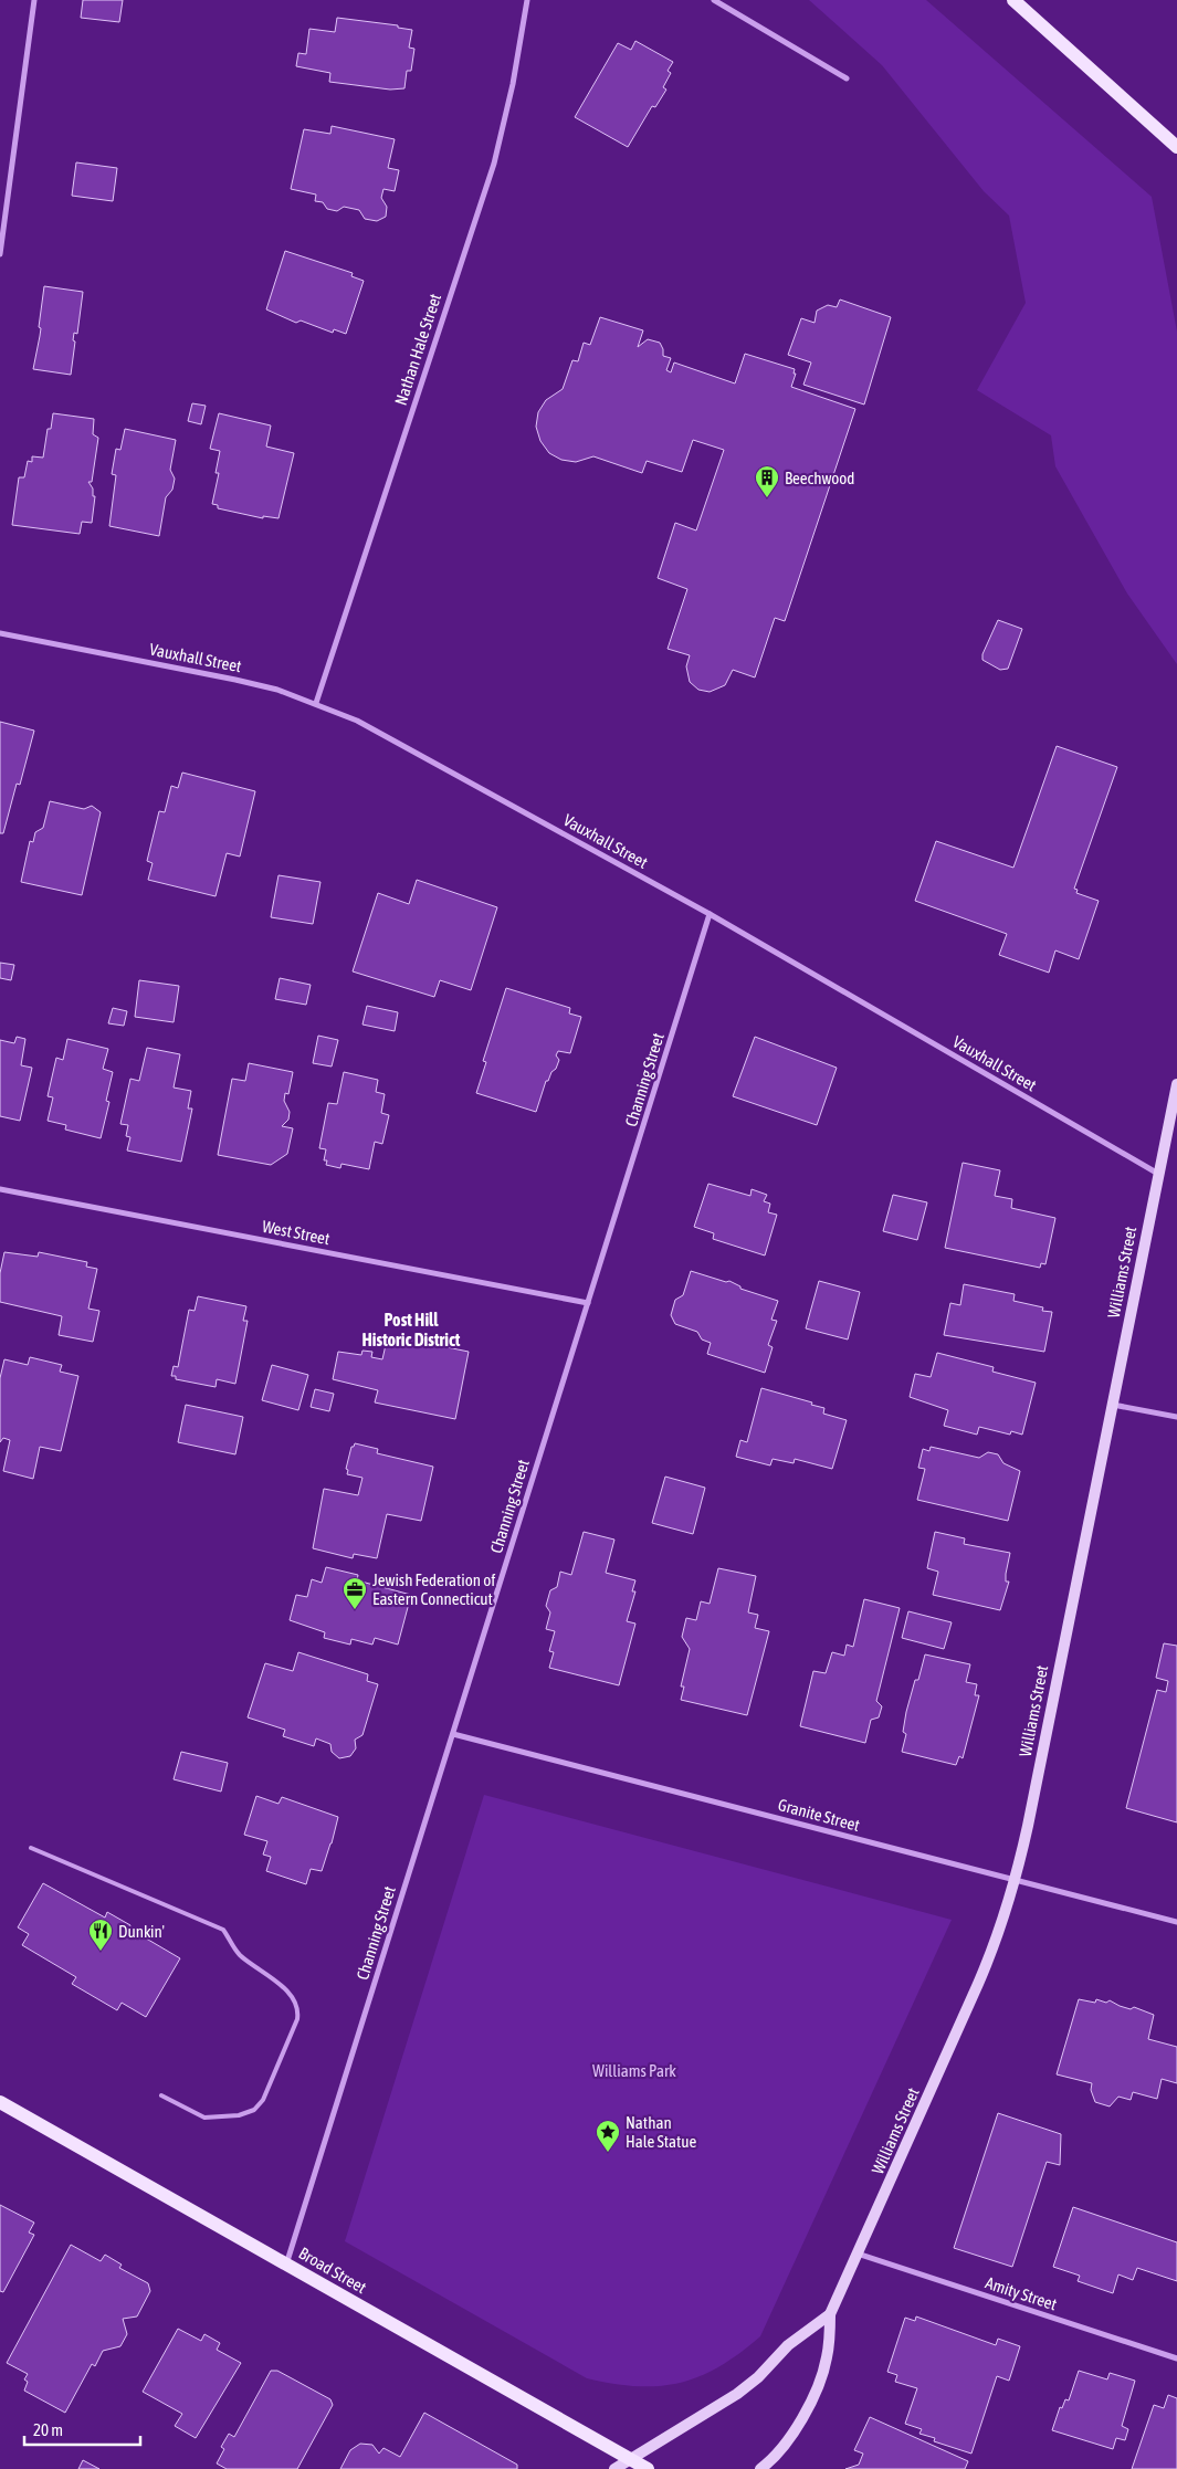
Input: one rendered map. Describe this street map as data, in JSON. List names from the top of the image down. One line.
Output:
{"streets":{"main road":["Broad Street"],"street":["Nathan Hale Street","Vauxhall Street","Channing Street","West Street","Williams Street","Granite Street","Amity Street"]},"crossings":[["Nathan Hale Street","Vauxhall Street"],["Vauxhall Street","Channing Street"],["Vauxhall Street","Williams Street"],["Channing Street","West Street"],["Channing Street","Granite Street"],["Channing Street","Broad Street"],["Williams Street","Granite Street"],["Williams Street","Amity Street"]],"districts":["Post Hill Historic District"],"parks":["Williams Park"],"places":{"building":["Beechwood"],"office":["Jewish Federation of Eastern Connecticut"],"restaurant":["Dunkin'"],"place":["Nathan Hale Statue"]},"scale_bar":"20 m"}
